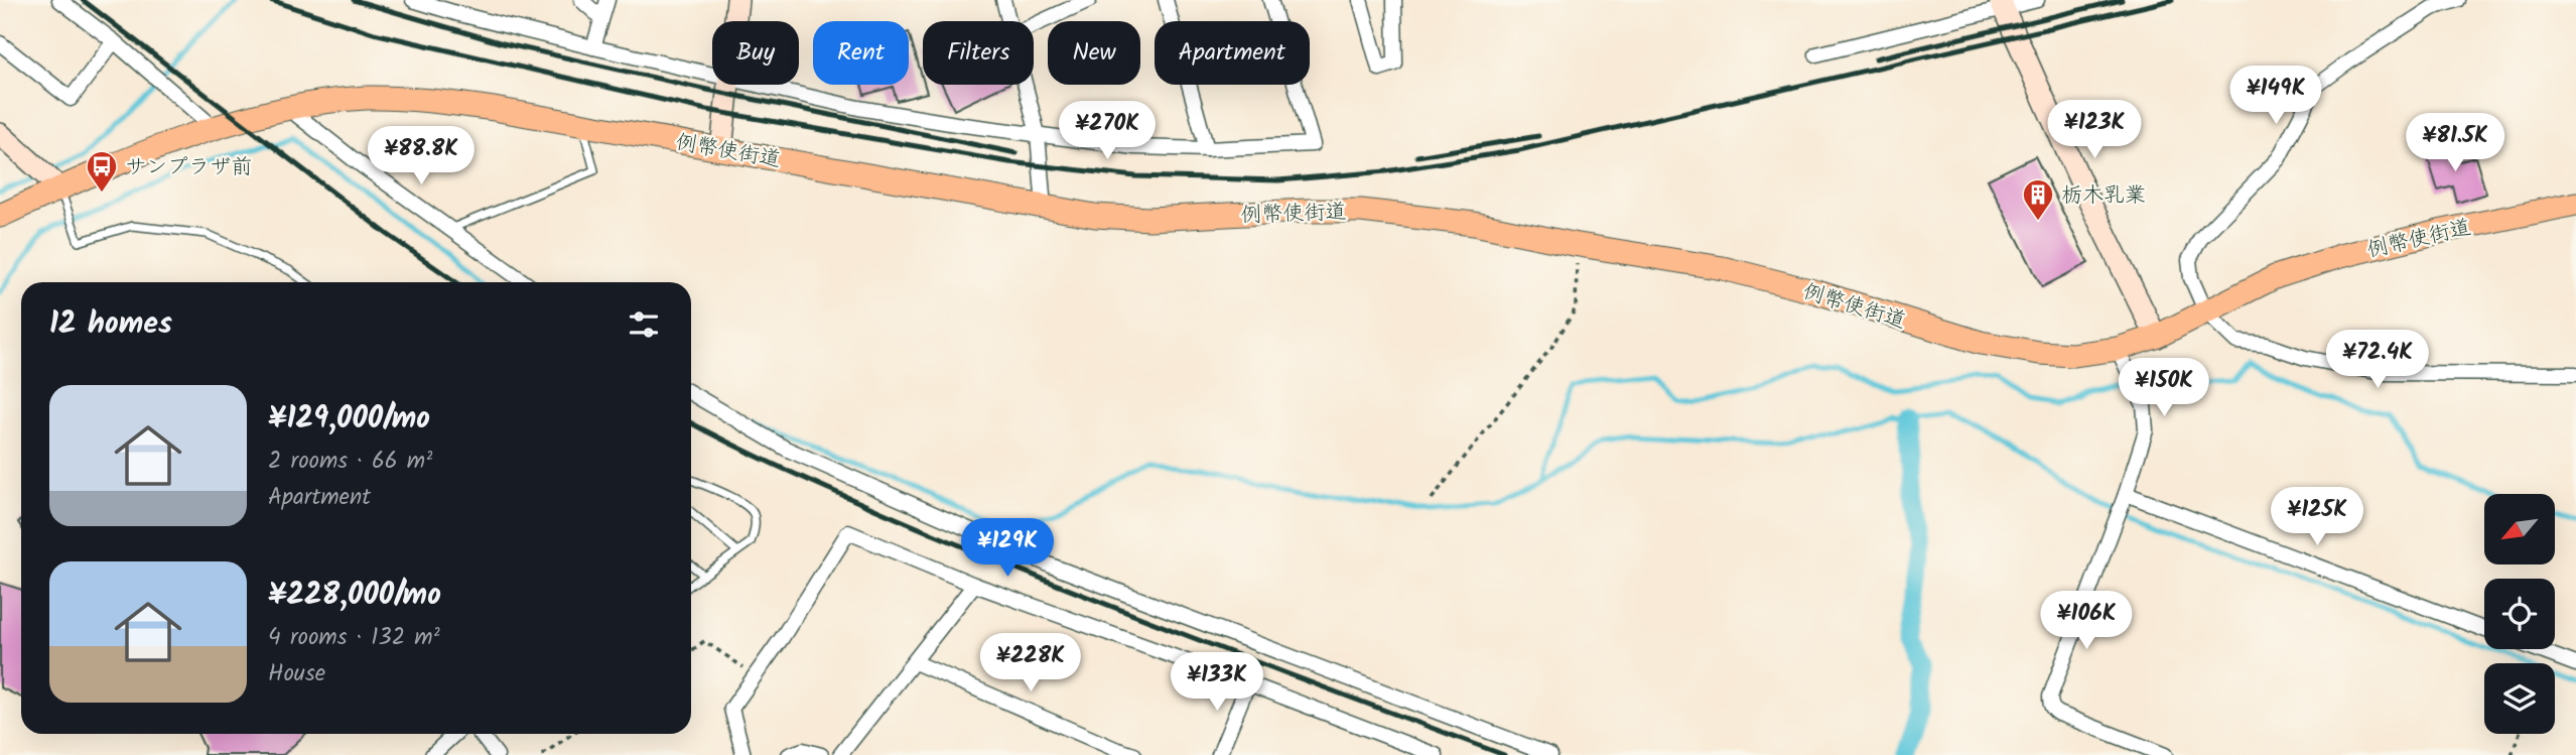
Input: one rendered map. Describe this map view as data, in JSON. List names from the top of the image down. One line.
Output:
{"streets":{"main road":["例幣使街道"]},"places":{"bus stop":["サンプラザ前"],"building":["栃木乳業"]},"north":"bottom left","page":{"chip":["Buy","Rent","Filters","New","Apartment"],"price":["¥149K","¥123K","¥270K","¥81.5K","¥88.8K","¥72.4K","¥150K","¥125K","¥129K","¥106K","¥228K","¥133K"],"heading":"12 homes","list":[{"name":"¥129,000/mo","note":"2 rooms · 66 m² · Apartment"},{"name":"¥228,000/mo","note":"4 rooms · 132 m² · House"}]}}
